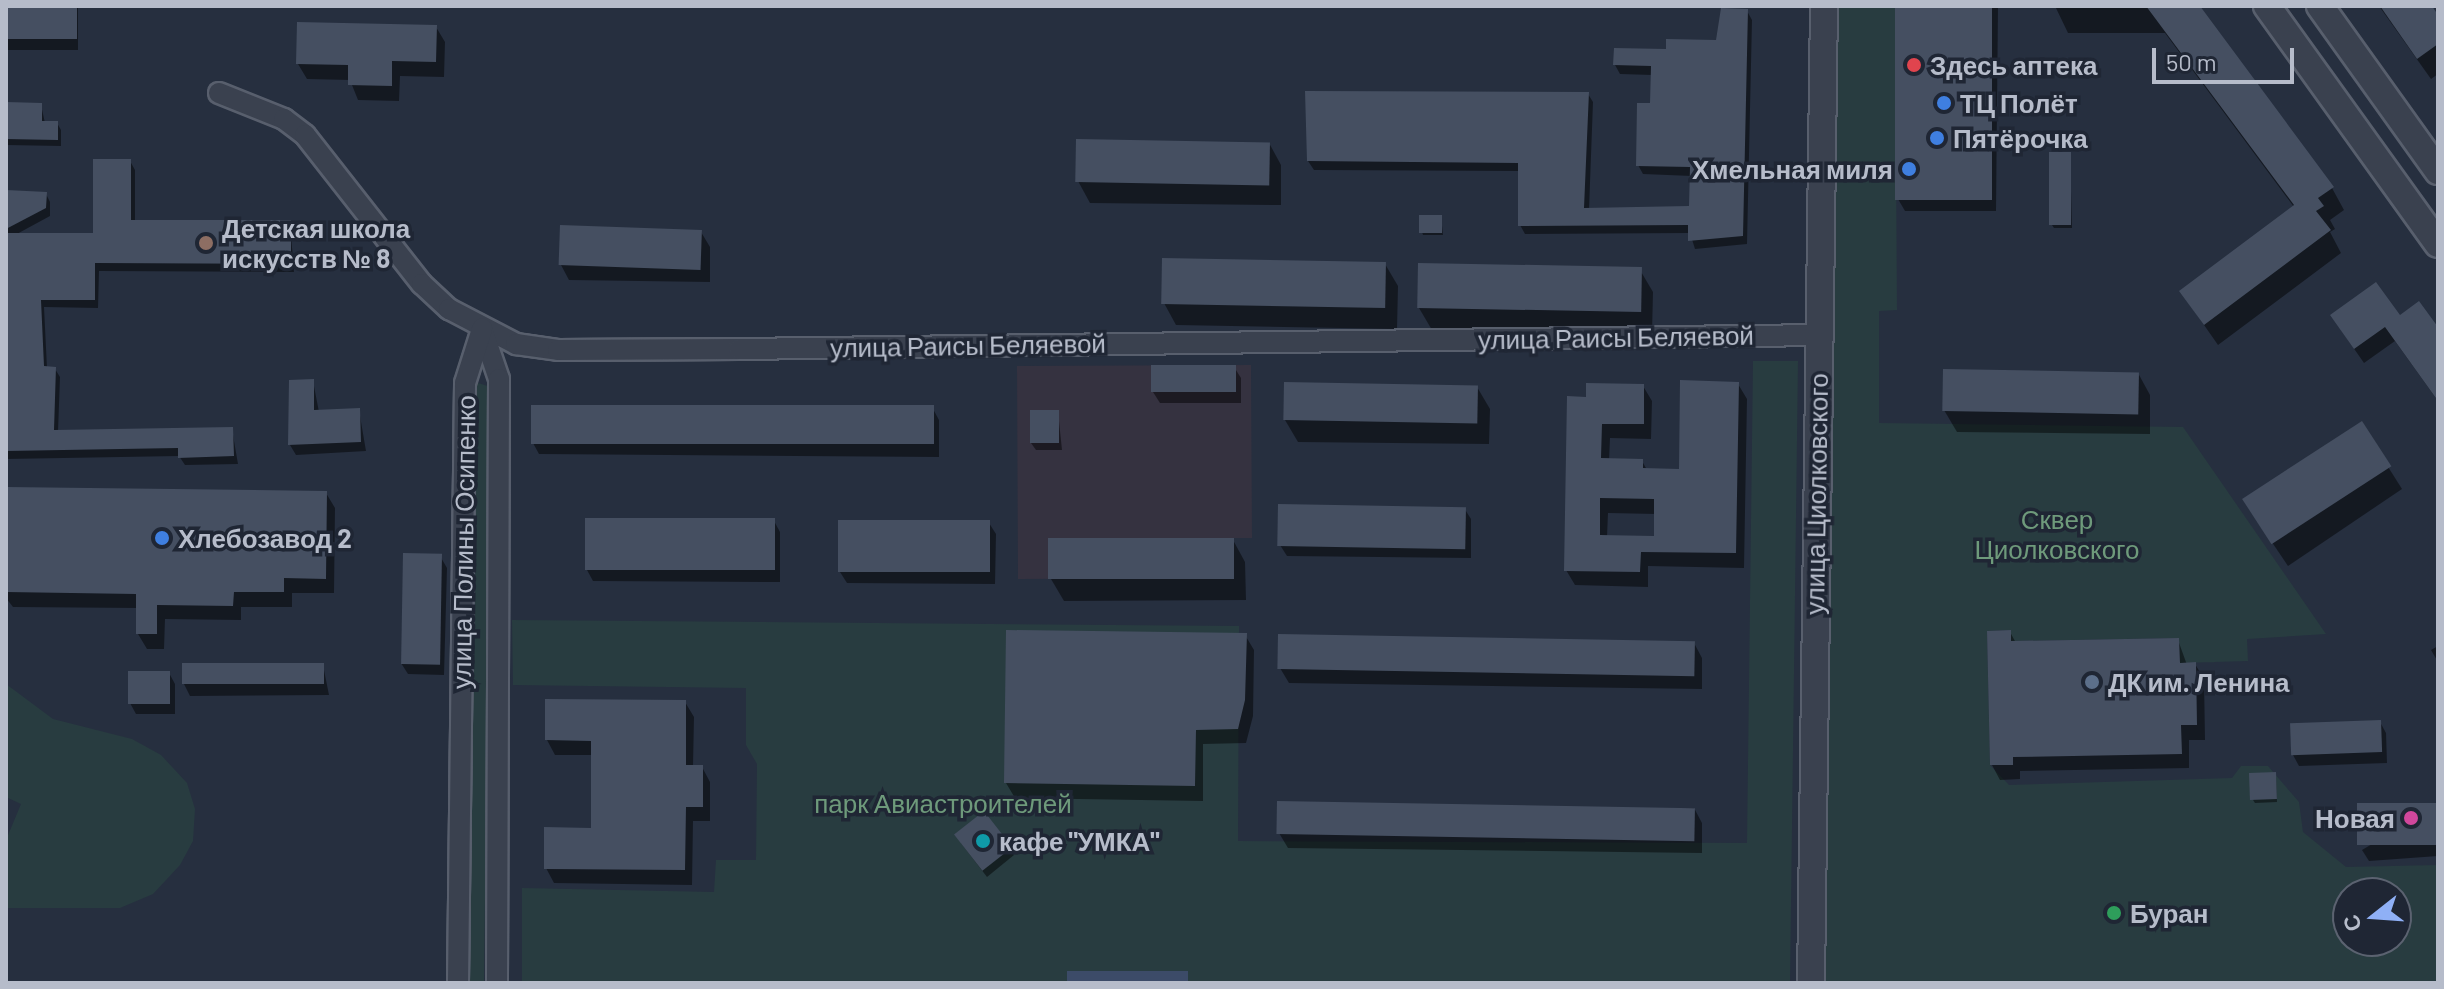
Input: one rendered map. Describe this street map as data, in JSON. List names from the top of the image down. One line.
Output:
{"streets":{"street":["улица Раисы Беляевой","улица Циолковского","улица Полины Осипенко"]},"crossings":[["улица Раисы Беляевой","улица Циолковского"],["улица Раисы Беляевой","улица Полины Осипенко"]],"parks":["Сквер Циолковского","парк Авиастроителей"],"places":["Здесь аптека","ТЦ Полёт","Пятёрочка","Хмельная миля","Детская школа искусств № 8","Хлебозавод 2","ДК им. Ленина","Новая","кафе \"УМКА\"","Буран"],"scale_bar":"50 m","north":"left"}
